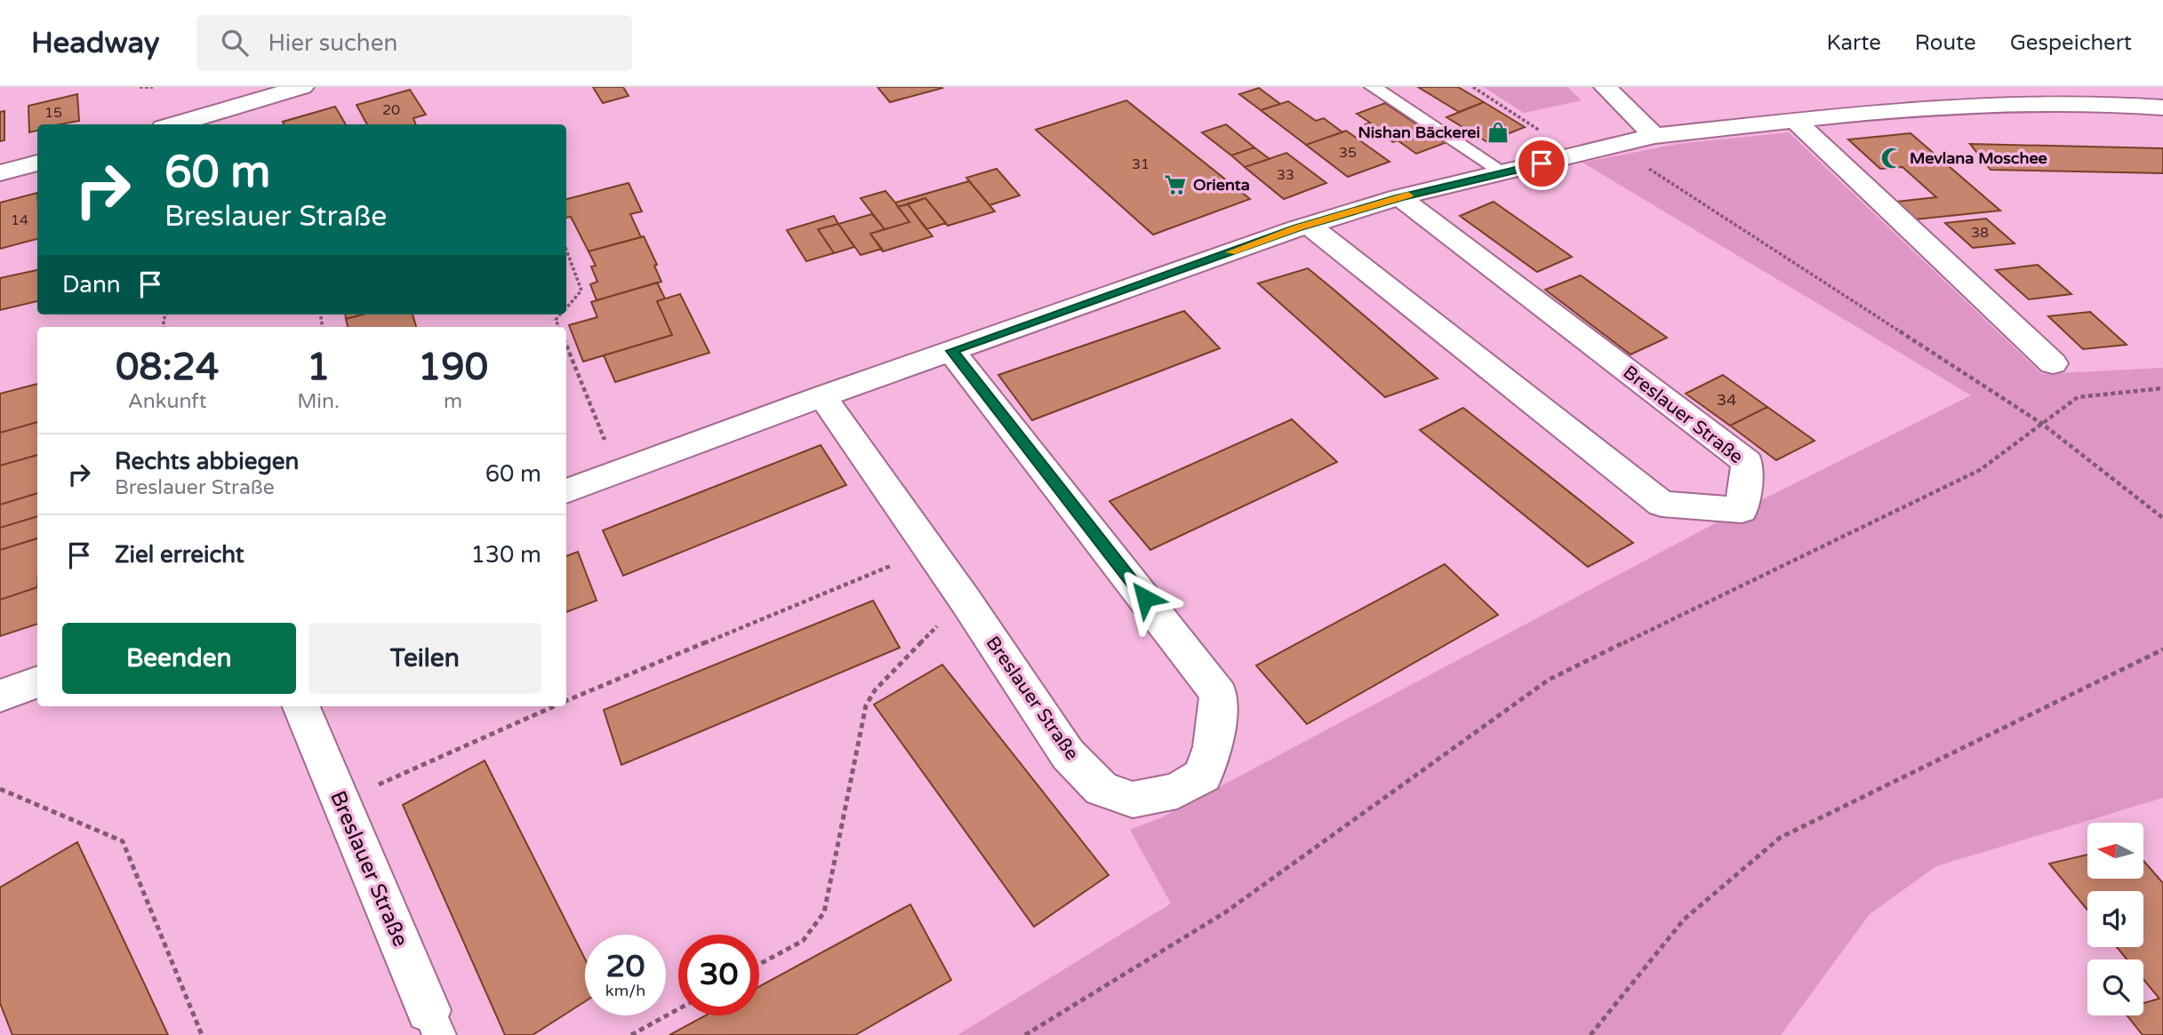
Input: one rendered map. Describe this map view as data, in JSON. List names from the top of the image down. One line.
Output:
{"streets":{"street":["Breslauer Straße"]},"places":{"shop":["Nishan Bäckerei"],"mosque":["Mevlana Moschee"],"supermarket":["Orienta"]},"house_numbers":["20","15","35","31","33","14","38","34"],"north":"left","page":{"header":"Headway","search":"Hier suchen","nav":["Karte","Route","Gespeichert"],"turn":["60 m","Breslauer Straße"],"then":"Dann","eta":["08:24","Ankunft","1","Min.","190","m"],"list":[{"name":"Rechts abbiegen","note":"Breslauer Straße","value":"60 m"},{"name":"Ziel erreicht","value":"130 m"}],"buttons":["Beenden","Teilen"],"speed":"20 km/h","limit":"30"}}
